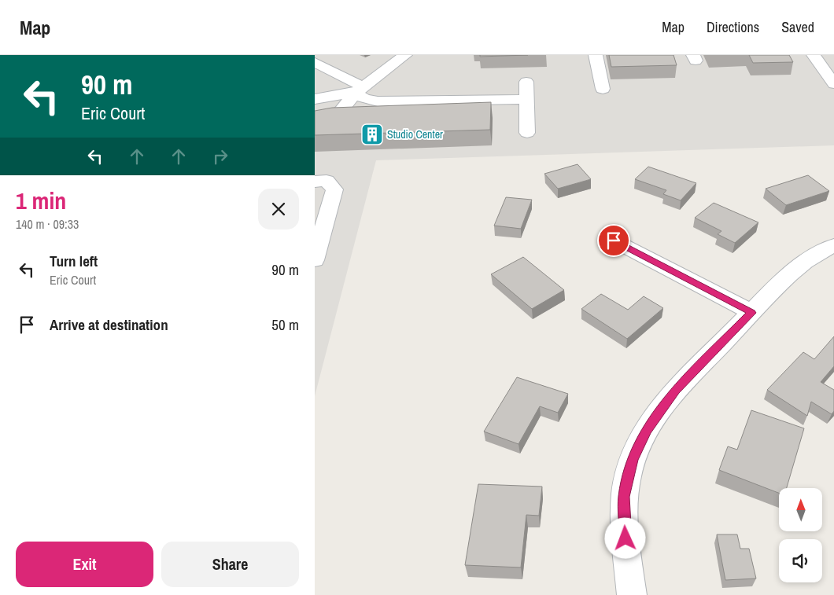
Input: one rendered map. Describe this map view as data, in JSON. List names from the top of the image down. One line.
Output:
{"places":{"building":["Studio Center"]},"north":"top","page":{"header":"Map","nav":["Map","Directions","Saved"],"turn":["90 m","Eric Court"],"heading":["1 min","140 m · 09:33"],"list":[{"name":"Turn left","note":"Eric Court","value":"90 m"},{"name":"Arrive at destination","value":"50 m"}],"buttons":["Exit","Share"]}}
